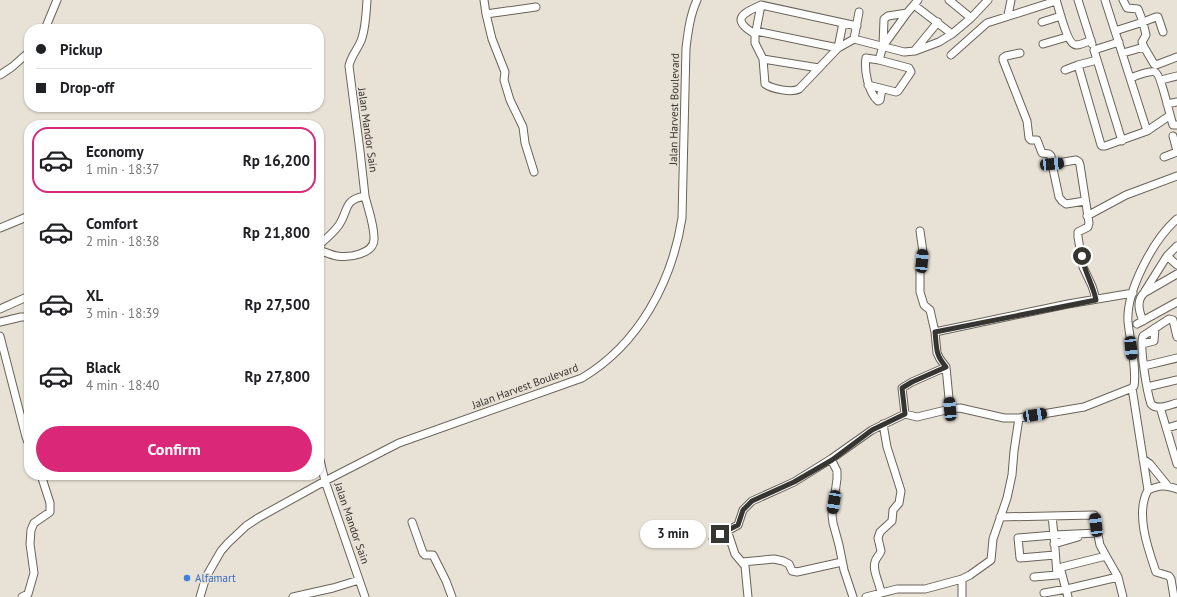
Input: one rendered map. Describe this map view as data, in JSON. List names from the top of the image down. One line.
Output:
{"streets":{"street":["Jalan Harvest Boulevard","Jalan Mandor Sain"]},"crossings":[["Jalan Harvest Boulevard","Jalan Mandor Sain"]],"places":["Alfamart"],"page":{"banner":["Pickup","Drop-off"],"list":[{"name":"Economy","note":"1 min · 18:37","value":"Rp 16,200"},{"name":"Comfort","note":"2 min · 18:38","value":"Rp 21,800"},{"name":"XL","note":"3 min · 18:39","value":"Rp 27,500"},{"name":"Black","note":"4 min · 18:40","value":"Rp 27,800"}],"buttons":"Confirm","bubble":"3 min"}}
